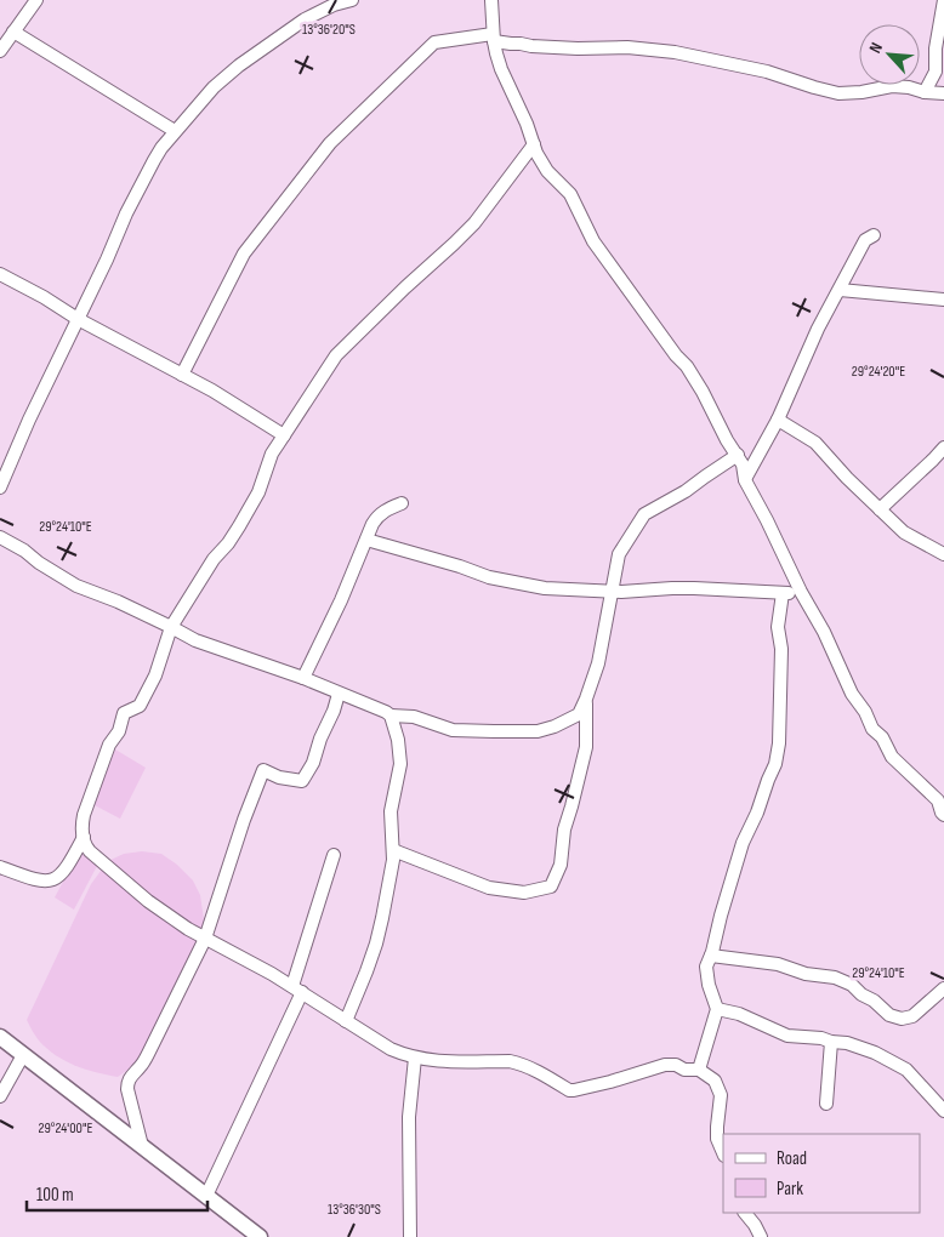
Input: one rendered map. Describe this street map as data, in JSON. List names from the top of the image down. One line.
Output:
{"legend":["Road","Park"],"scale_bar":"100 m","north":"top left","coordinates":["13°36'20\"S","29°24'20\"E","29°24'10\"E","29°24'00\"E","13°36'30\"S"]}
